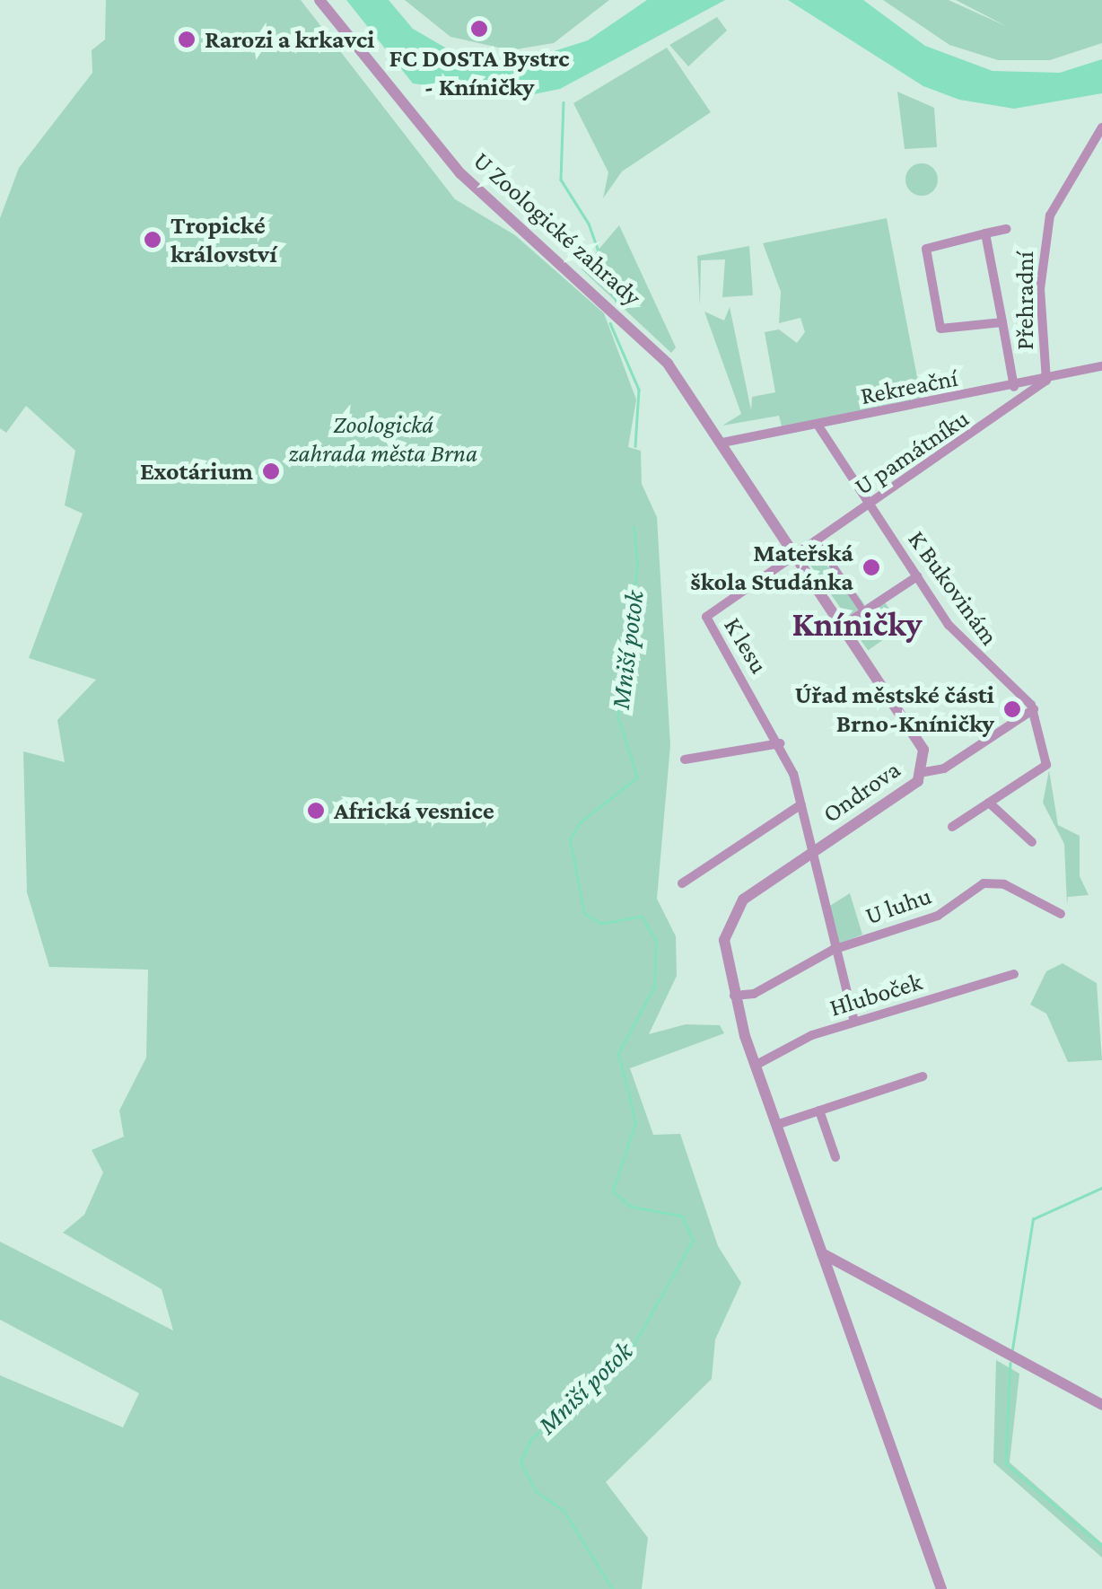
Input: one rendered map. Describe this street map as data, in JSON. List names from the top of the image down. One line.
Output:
{"streets":{"street":["U Zoologické zahrady","Přehradní","Rekreační","U památníku","K Bukovinám","K lesu","Ondrova","U luhu","Hluboček"]},"crossings":[["U Zoologické zahrady","Ondrova"],["Přehradní","Rekreační"],["Přehradní","U památníku"],["Rekreační","U památníku"],["Rekreační","K Bukovinám"],["Rekreační","Ondrova"],["U památníku","K Bukovinám"],["U památníku","K lesu"],["U památníku","Ondrova"],["K lesu","Ondrova"],["K lesu","U luhu"],["K lesu","Hluboček"],["Ondrova","U luhu"],["Ondrova","Hluboček"]],"districts":["Kníničky"],"water":["Mniší potok"],"parks":["Zoologická zahrada města Brna"],"places":["FC DOSTA Bystrc - Kníničky","Rarozi a krkavci","Tropické království","Exotárium","Mateřská škola Studánka","Úřad městské části Brno-Kníničky","Africká vesnice"]}
